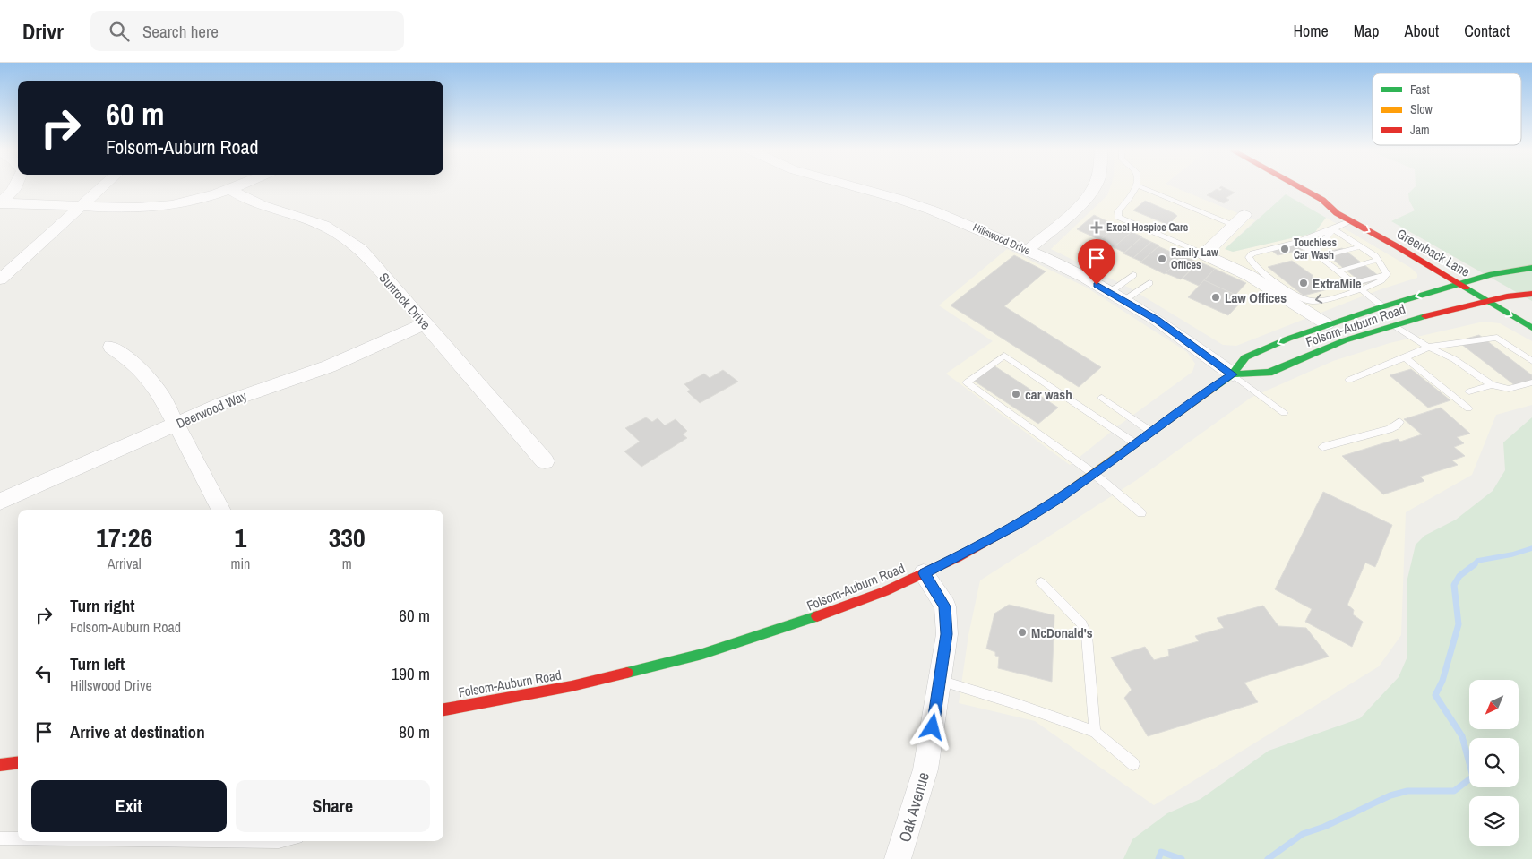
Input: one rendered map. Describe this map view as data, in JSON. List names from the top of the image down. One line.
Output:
{"streets":{"main road":["Greenback Lane","Folsom-Auburn Road"],"street":["Hillswood Drive","Sunrock Drive","Deerwood Way","Oak Avenue"]},"crossings":[["Hillswood Drive","Folsom-Auburn Road"],["Greenback Lane","Folsom-Auburn Road"],["Sunrock Drive","Deerwood Way"],["Folsom-Auburn Road","Oak Avenue"]],"one_way":["Greenback Lane"],"places":{"health":["Excel Hospice Care"],"other":["Touchless Car Wash","Family Law Offices","ExtraMile","Law Offices","car wash","McDonald's"]},"legend":["Fast","Slow","Jam"],"north":"bottom left","page":{"header":"Drivr","search":"Search here","nav":["Home","Map","About","Contact"],"turn":["60 m","Folsom-Auburn Road"],"eta":["17:26","Arrival","1","min","330","m"],"list":[{"name":"Turn right","note":"Folsom-Auburn Road","value":"60 m"},{"name":"Turn left","note":"Hillswood Drive","value":"190 m"},{"name":"Arrive at destination","value":"80 m"}],"buttons":["Exit","Share"]}}
